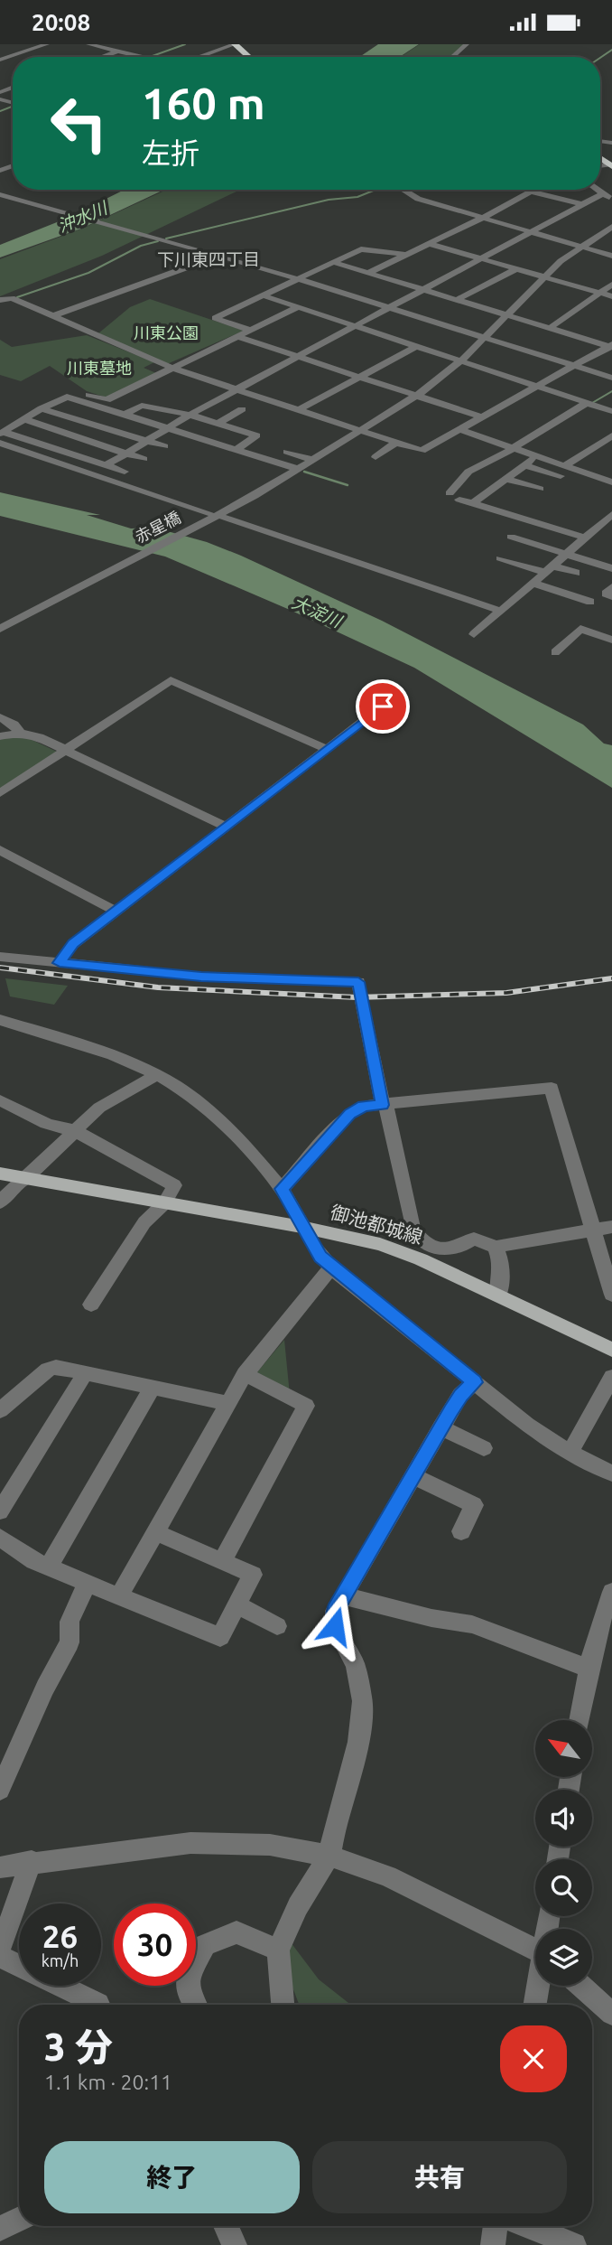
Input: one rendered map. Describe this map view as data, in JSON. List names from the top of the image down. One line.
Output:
{"streets":{"main road":["御池都城線"],"street":["赤星橋"]},"districts":["下川東四丁目"],"water":["沖水川","大淀川"],"parks":["川東公園","川東墓地"],"north":"top left","page":{"status":"20:08","turn":["160 m","左折"],"speed":"26 km/h","limit":"30","heading":["3 分","1.1 km · 20:11"],"buttons":["終了","共有"]}}
